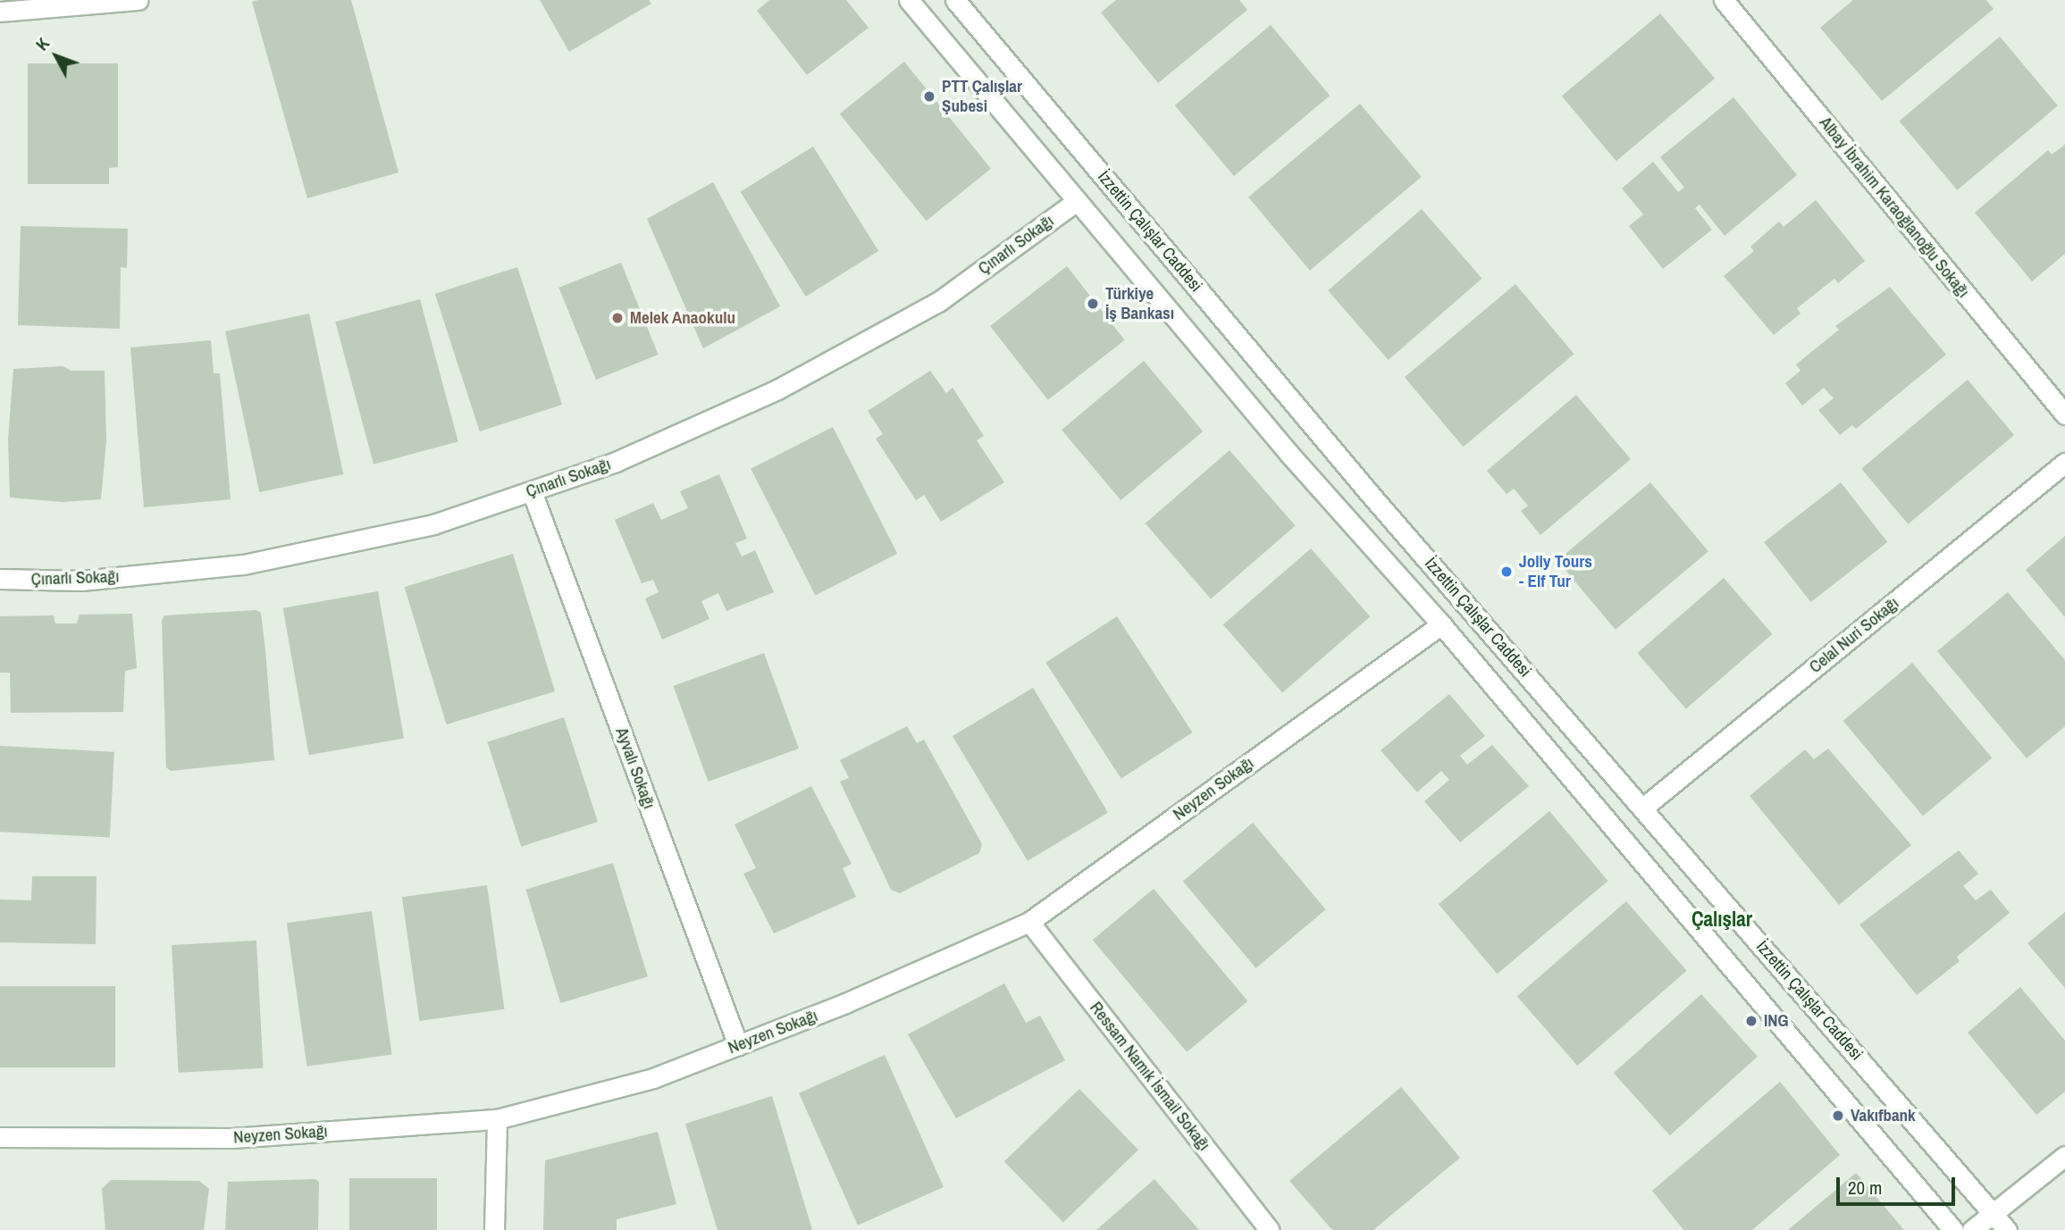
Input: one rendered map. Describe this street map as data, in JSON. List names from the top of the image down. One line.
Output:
{"streets":{"street":["Albay İbrahim Karaoğlanoğlu Sokağı","İzzettin Çalışlar Caddesi","Çınarlı Sokağı","Celal Nuri Sokağı","Ayvalı Sokağı","Neyzen Sokağı","Ressam Namık İsmail Sokağı"]},"crossings":[["İzzettin Çalışlar Caddesi","Çınarlı Sokağı"],["İzzettin Çalışlar Caddesi","Celal Nuri Sokağı"],["İzzettin Çalışlar Caddesi","Neyzen Sokağı"],["Çınarlı Sokağı","Ayvalı Sokağı"],["Ayvalı Sokağı","Neyzen Sokağı"],["Neyzen Sokağı","Ressam Namık İsmail Sokağı"]],"districts":["Çalışlar"],"places":["PTT Çalışlar Şubesi","Türkiye İş Bankası","Melek Anaokulu","Jolly Tours - Elf Tur","ING","Vakıfbank"],"scale_bar":"20 m","north":"top left"}
